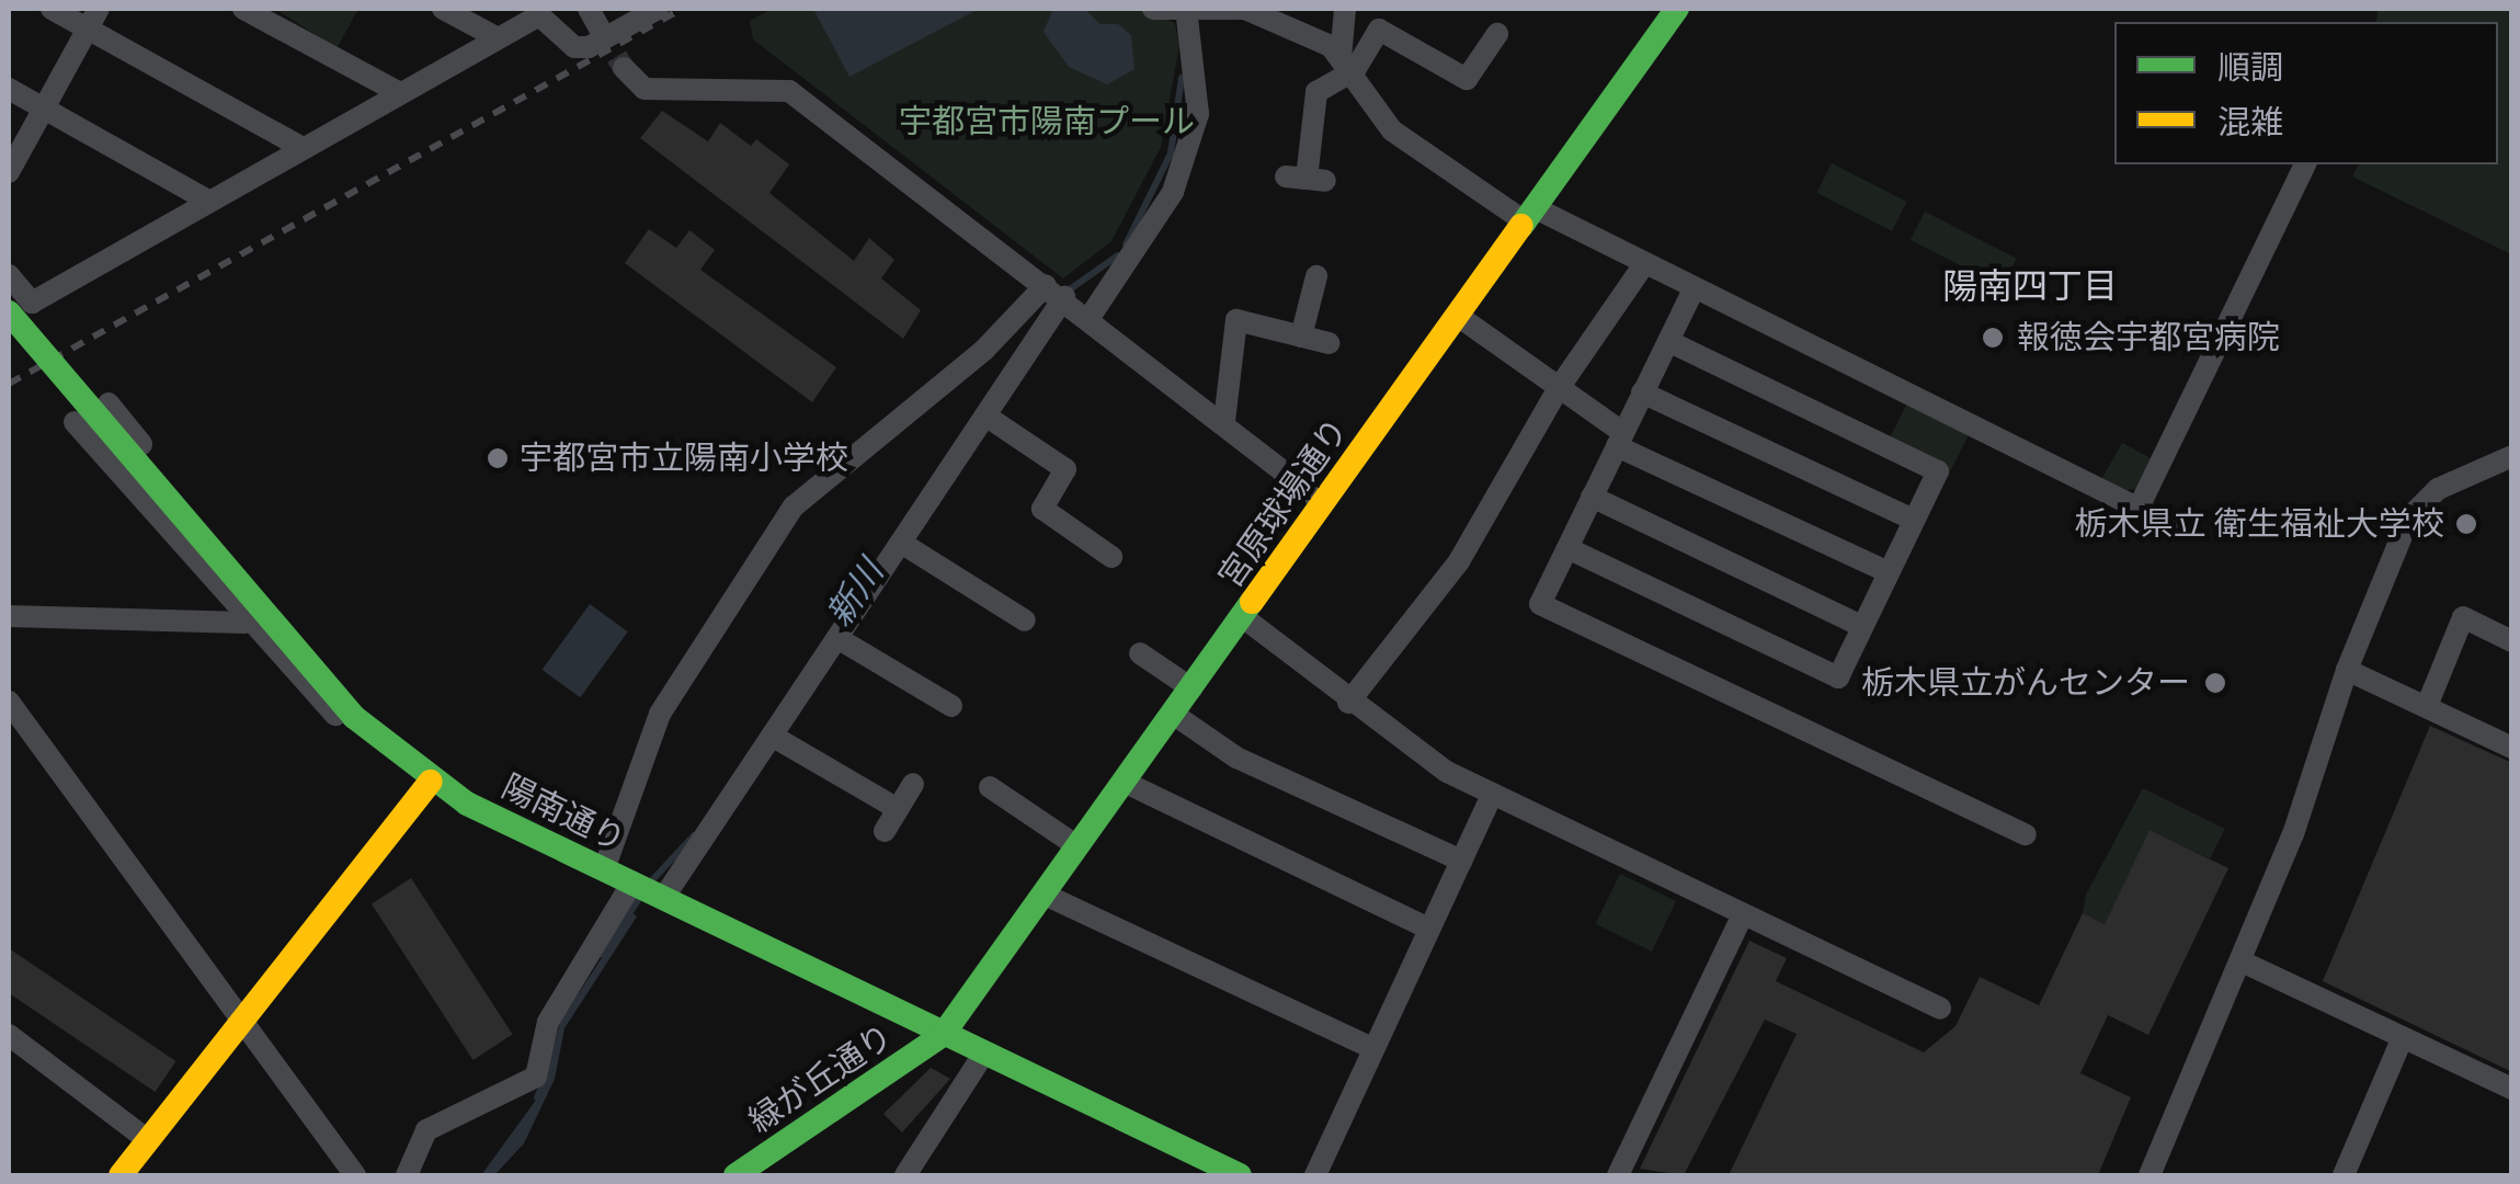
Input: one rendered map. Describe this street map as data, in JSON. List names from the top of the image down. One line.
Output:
{"streets":{"street":["宮原球場通り","陽南通り","緑が丘通り"]},"crossings":[["宮原球場通り","陽南通り"],["宮原球場通り","緑が丘通り"],["陽南通り","緑が丘通り"]],"districts":["陽南四丁目"],"water":["新川"],"parks":["宇都宮市陽南プール"],"places":["報徳会宇都宮病院","宇都宮市立陽南小学校","栃木県立 衛生福祉大学校","栃木県立がんセンター"],"legend":["順調","混雑"]}
